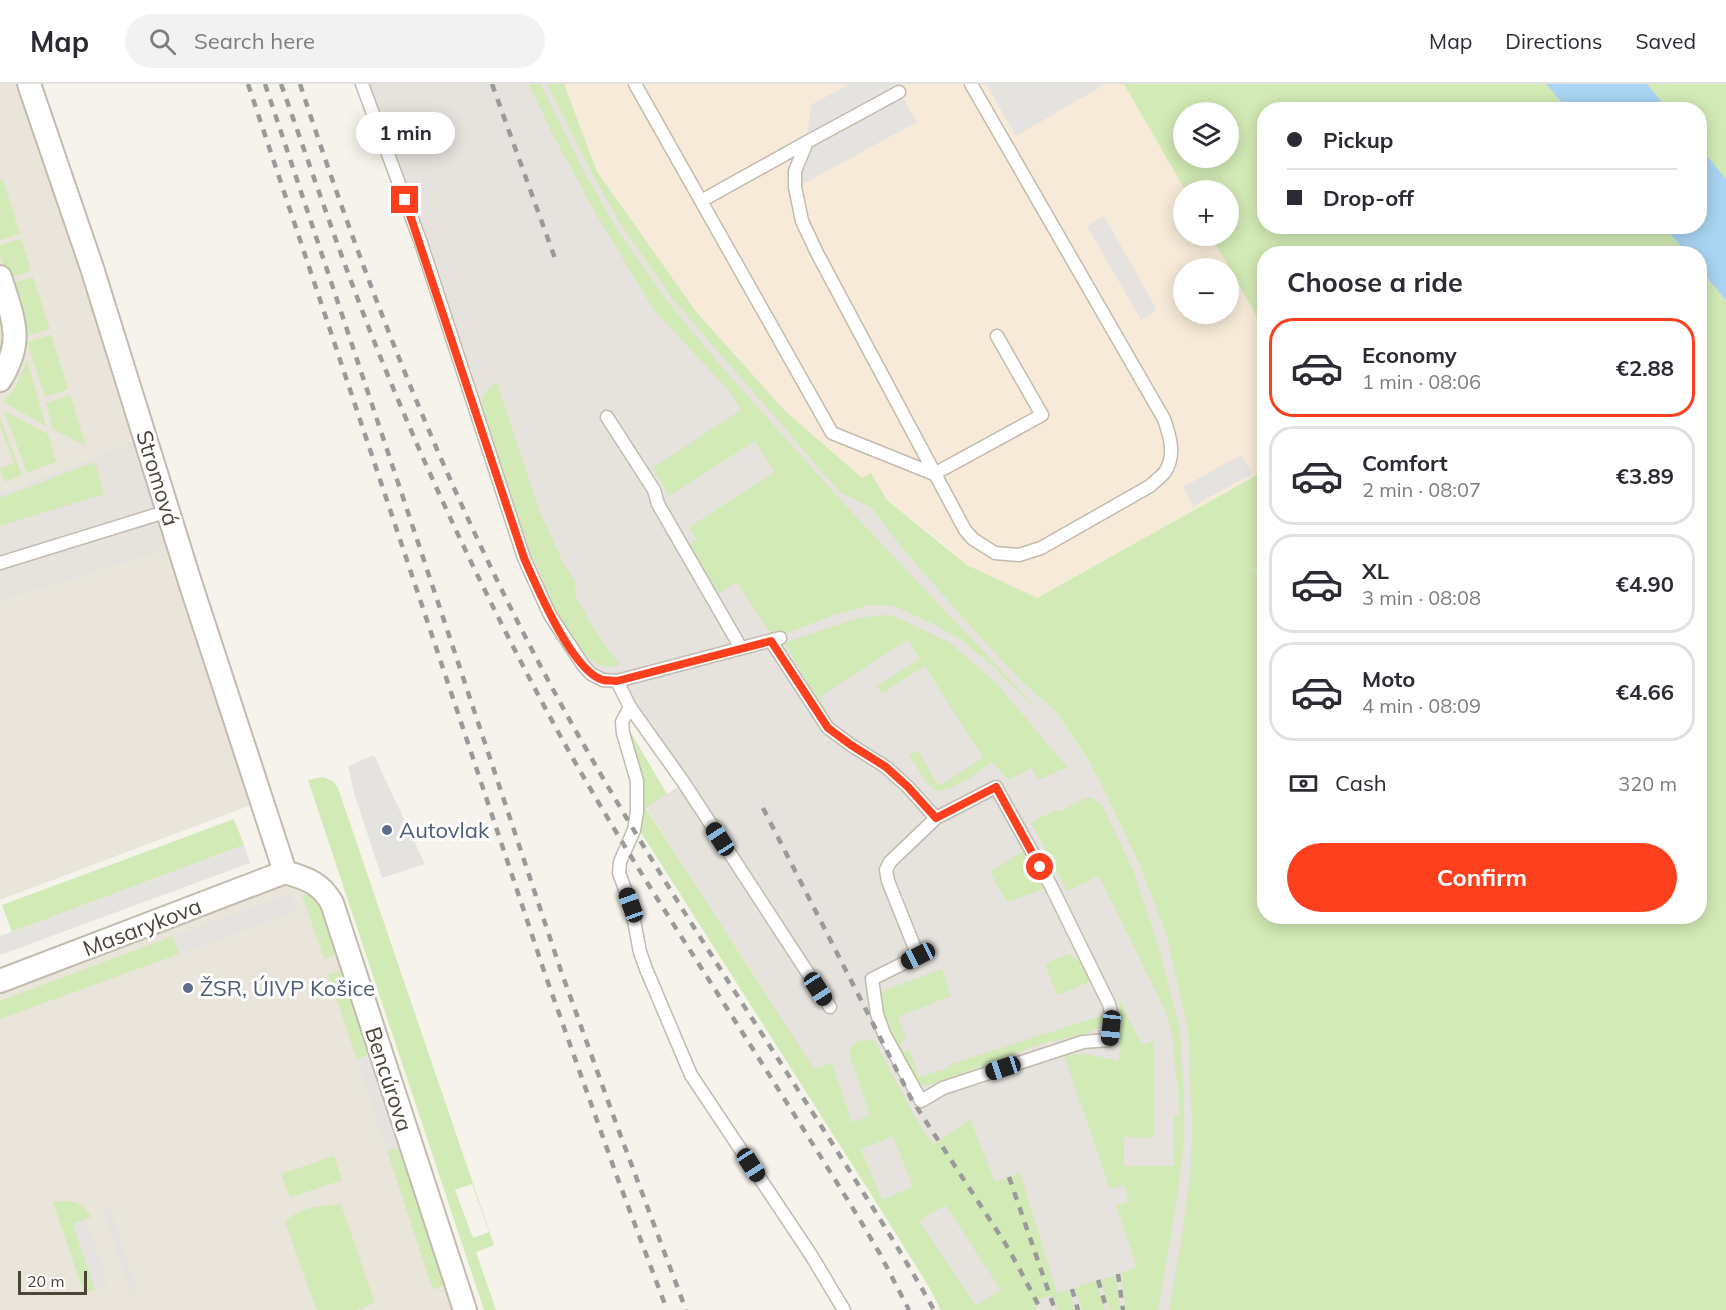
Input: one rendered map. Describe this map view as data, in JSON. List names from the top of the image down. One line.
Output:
{"streets":{"street":["Stromová","Masarykova","Bencúrova"]},"crossings":[["Stromová","Masarykova"],["Stromová","Bencúrova"],["Masarykova","Bencúrova"]],"places":["Autovlak","ŽSR, ÚIVP Košice"],"scale_bar":"20 m","page":{"header":"Map","search":"Search here","nav":["Map","Directions","Saved"],"map_buttons":["+","−"],"banner":["Pickup","Drop-off"],"bubble":"1 min","heading":"Choose a ride","list":[{"name":"Economy","note":"1 min · 08:06","value":"€2.88"},{"name":"Comfort","note":"2 min · 08:07","value":"€3.89"},{"name":"XL","note":"3 min · 08:08","value":"€4.90"},{"name":"Moto","note":"4 min · 08:09","value":"€4.66"}],"pay":["Cash","320 m"],"buttons":"Confirm","scale":"20 m"}}
